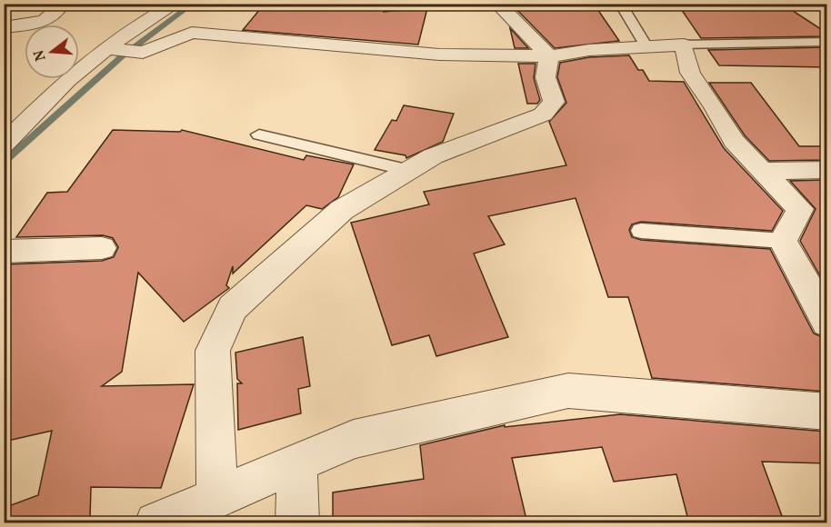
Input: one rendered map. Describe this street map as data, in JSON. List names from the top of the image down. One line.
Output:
{"north":"left"}
